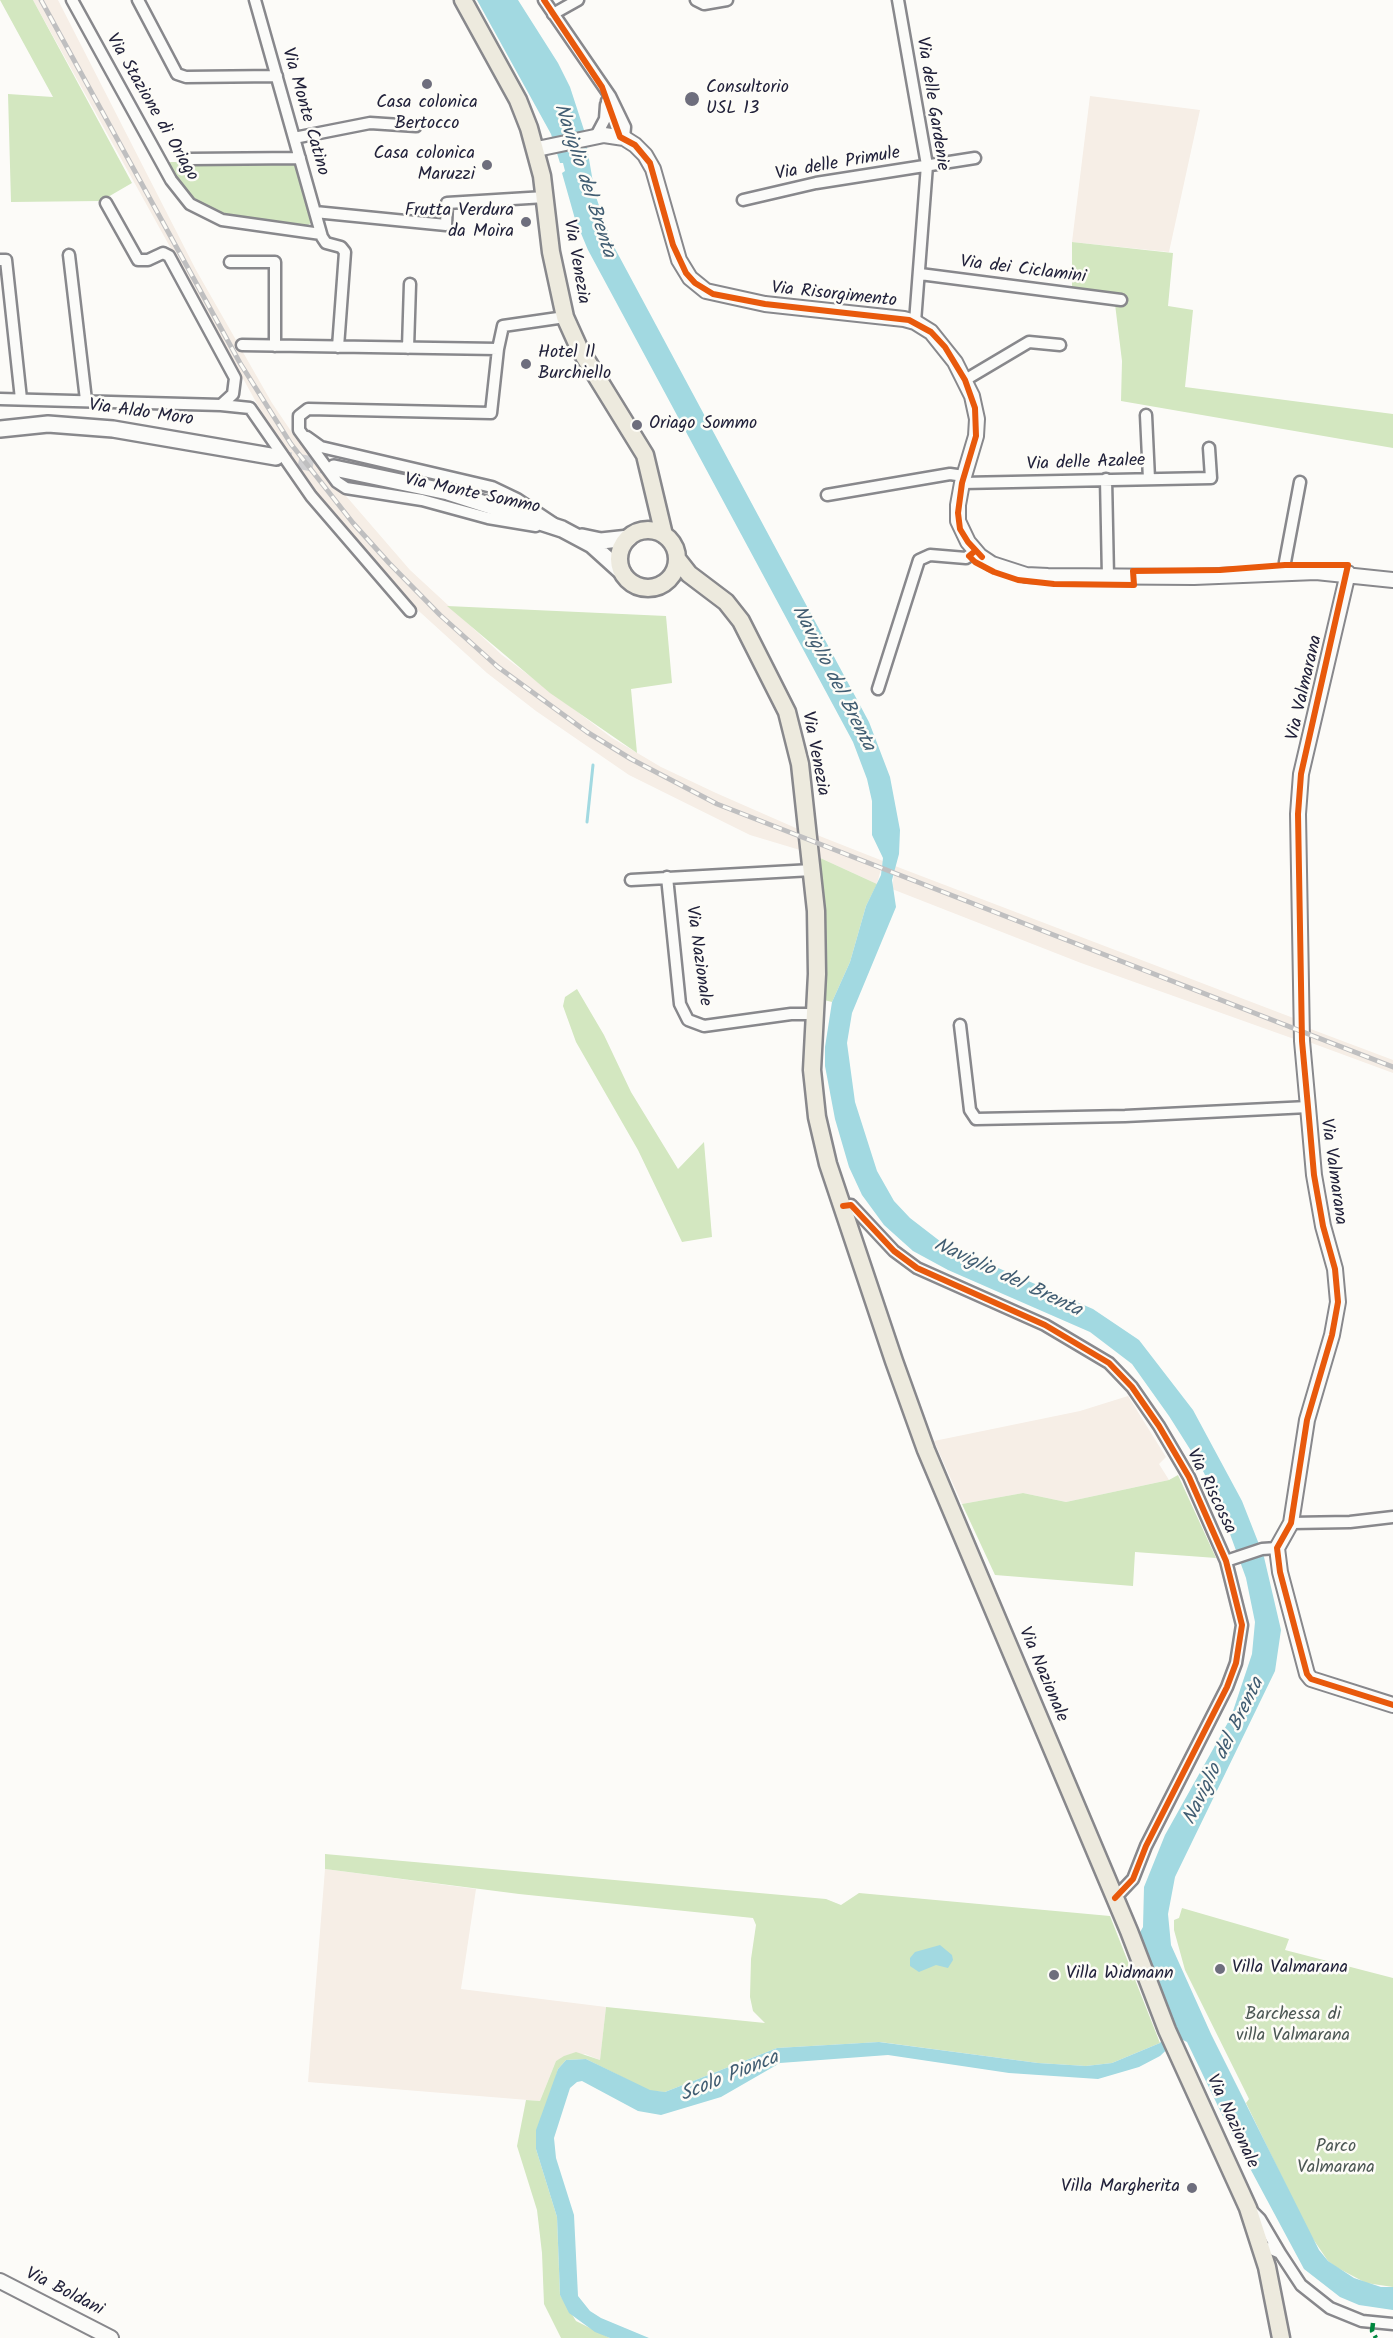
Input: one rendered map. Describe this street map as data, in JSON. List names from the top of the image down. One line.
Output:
{"streets":{"main road":["Via Venezia","Via Aldo Moro","Via Nazionale"],"street":["Via delle Gardenie","Via Stazione di Oriago","Via Monte Catino","Via delle Primule","Via dei Ciclamini","Via Risorgimento","Via delle Azalee","Via Monte Sommo","Via Valmarana","Via Riscossa","Via Boldani"]},"crossings":[["Via delle Gardenie","Via delle Primule"],["Via delle Gardenie","Via dei Ciclamini"],["Via delle Gardenie","Via Risorgimento"],["Via Stazione di Oriago","Via Monte Catino"],["Via Venezia","Via Nazionale"],["Via Risorgimento","Via delle Azalee"],["Via Risorgimento","Via Valmarana"],["Via Nazionale","Via Riscossa"]],"water":["Naviglio del Brenta","Scolo Pionca"],"parks":["Barchessa di villa Valmarana","Parco Valmarana"],"places":["Casa colonica Bertocco","Consultorio USL 13","Casa colonica Maruzzi","Frutta Verdura da Moira","Hotel Il Burchiello","Oriago Sommo","Villa Valmarana","Villa Widmann","Villa Margherita"]}
